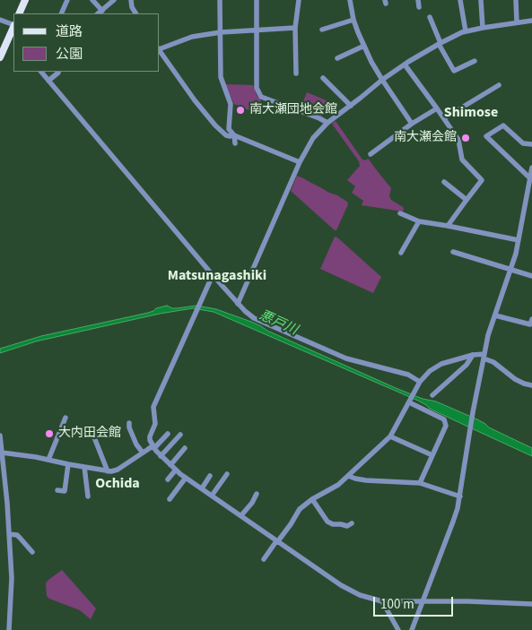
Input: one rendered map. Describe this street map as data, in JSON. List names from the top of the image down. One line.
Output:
{"districts":["Shimose","Matsunagashiki","Ochida"],"water":["悪戸川"],"places":["南大瀬団地会館","南大瀬会館","大内田会館"],"legend":["道路","公園"],"scale_bar":"100 m"}
